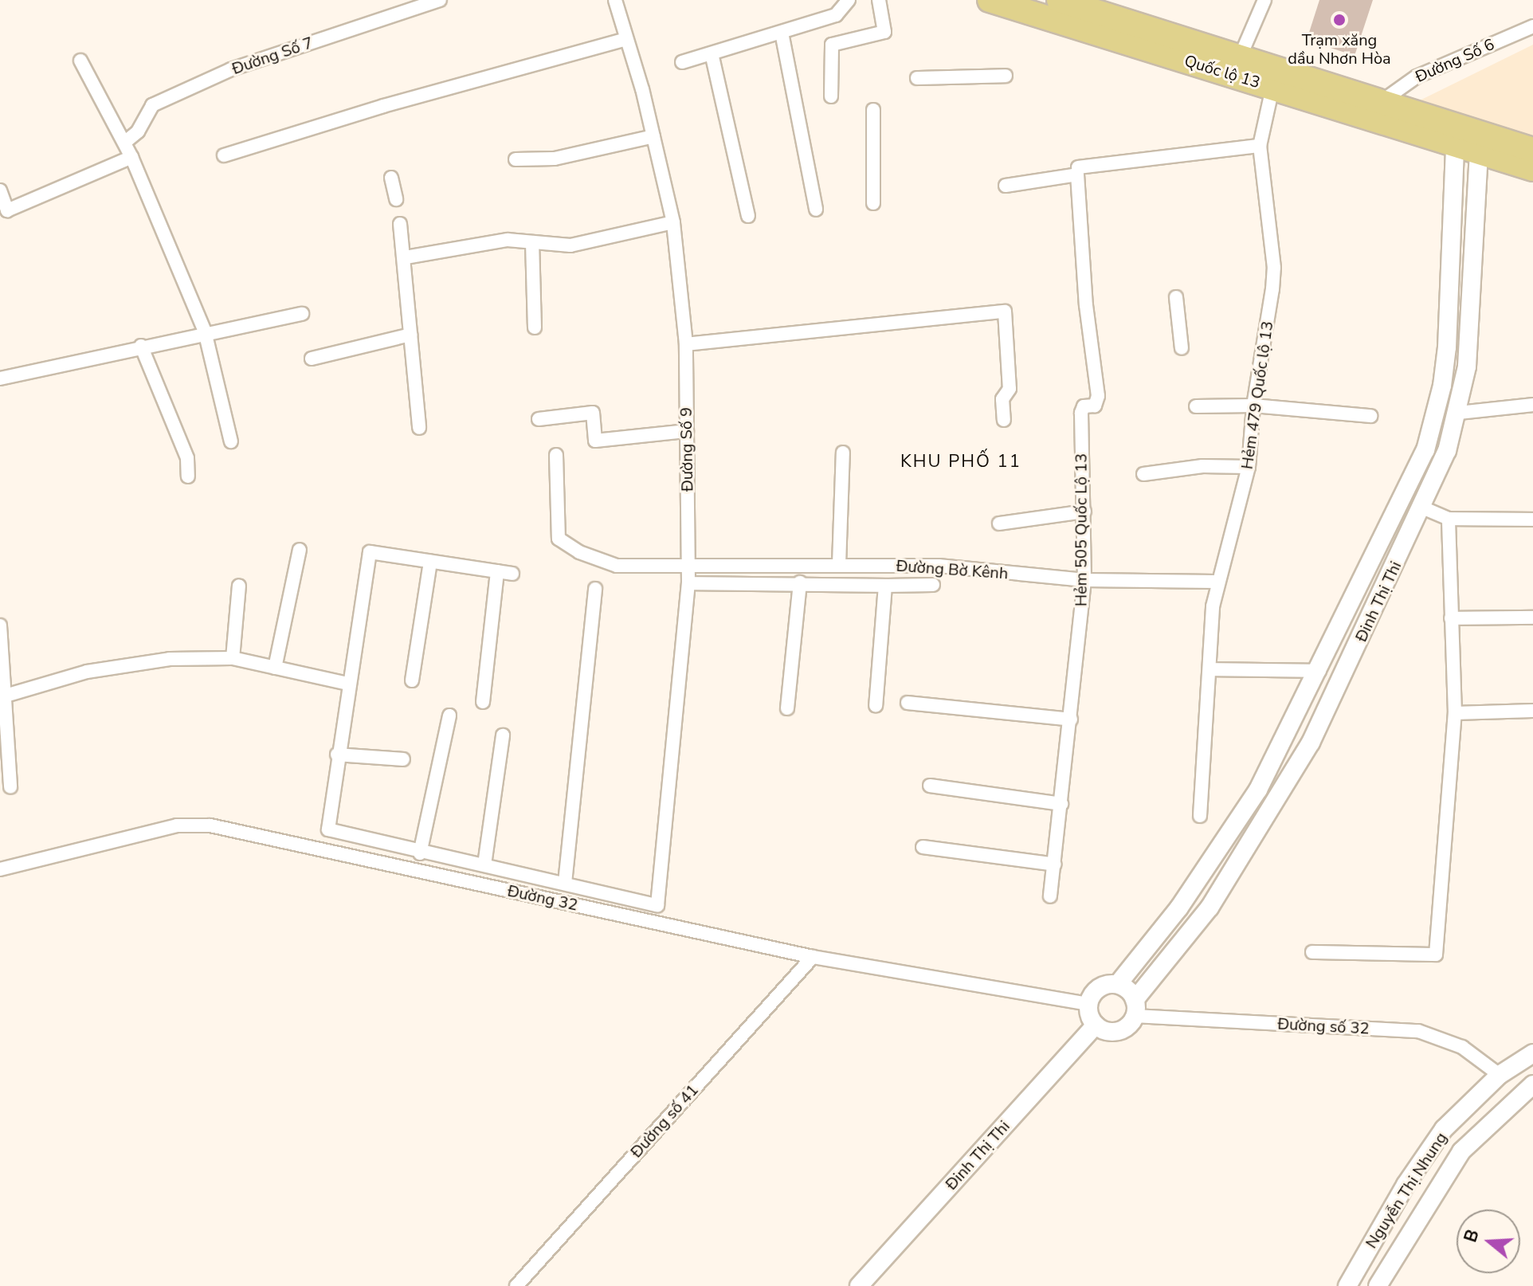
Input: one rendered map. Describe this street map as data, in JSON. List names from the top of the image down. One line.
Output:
{"streets":{"highway":["Quốc lộ 13"],"street":["Đường Số 7","Đường Số 6","Hẻm 479 Quốc lộ 13","Đường Số 9","Hẻm 505 Quốc Lộ 13","Đường Bờ Kênh","Đinh Thị Thi","Đường 32","Đường số 32","Đường số 41","Nguyễn Thị Nhung"]},"crossings":[["Đường Số 6","Quốc lộ 13"],["Quốc lộ 13","Hẻm 479 Quốc lộ 13"],["Quốc lộ 13","Đinh Thị Thi"],["Hẻm 479 Quốc lộ 13","Đường Bờ Kênh"],["Đường Số 9","Đường Bờ Kênh"],["Hẻm 505 Quốc Lộ 13","Đường Bờ Kênh"],["Đinh Thị Thi","Đường 32"],["Đinh Thị Thi","Đường số 32"],["Đường 32","Đường số 32"],["Đường 32","Đường số 41"],["Đường số 32","Nguyễn Thị Nhung"]],"districts":["KHU PHỐ 11"],"places":["Trạm xăng dầu Nhơn Hòa"],"north":"left"}
